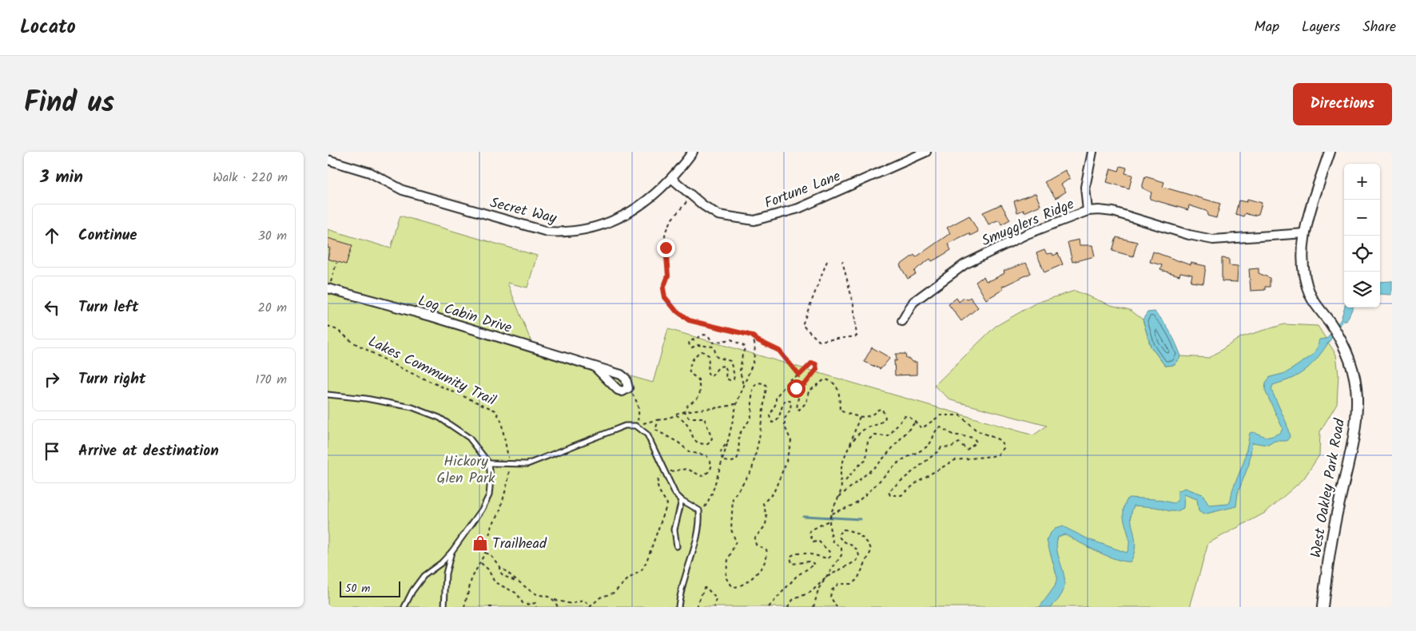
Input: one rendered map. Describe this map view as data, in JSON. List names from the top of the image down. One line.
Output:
{"streets":{"street":["Fortune Lane","Secret Way","Smugglers Ridge","Log Cabin Drive","West Oakley Park Road"],"path":["Lakes Community Trail"]},"crossings":[["Fortune Lane","Secret Way"],["Smugglers Ridge","West Oakley Park Road"]],"parks":["Hickory Glen Park"],"places":{"shop":["Trailhead"]},"scale_bar":"50 m","page":{"header":"Locato","nav":["Map","Layers","Share"],"title":"Find us","buttons":"Directions","heading":["3 min","Walk · 220 m"],"map_buttons":["+","−"],"list":[["Continue","30 m"],["Turn left","20 m"],["Turn right","170 m"],"Arrive at destination"],"scale":"50 m"}}
